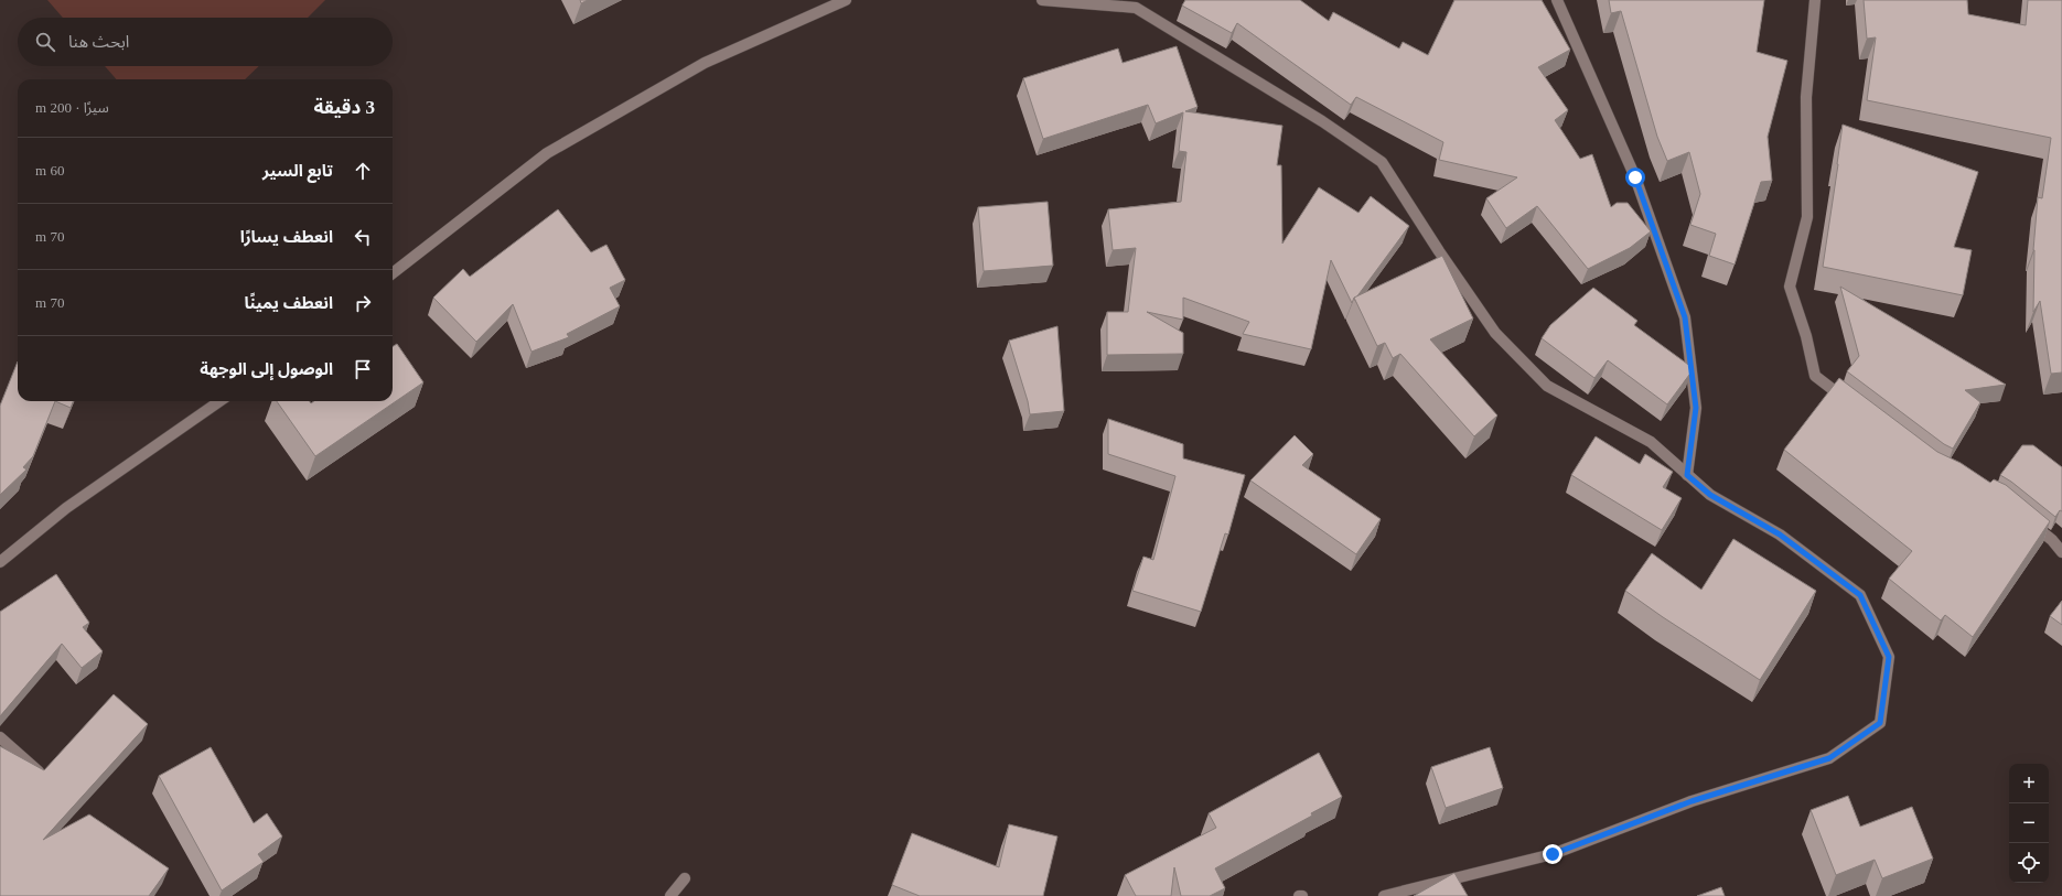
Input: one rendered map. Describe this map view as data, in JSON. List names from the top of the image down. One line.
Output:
{"page":{"search":"ابحث هنا","heading":["3 دقيقة","سيرًا · 200 m"],"list":[["تابع السير","60 m"],["انعطف يسارًا","70 m"],["انعطف يمينًا","70 m"],"الوصول إلى الوجهة"],"map_buttons":["+","−"]}}
